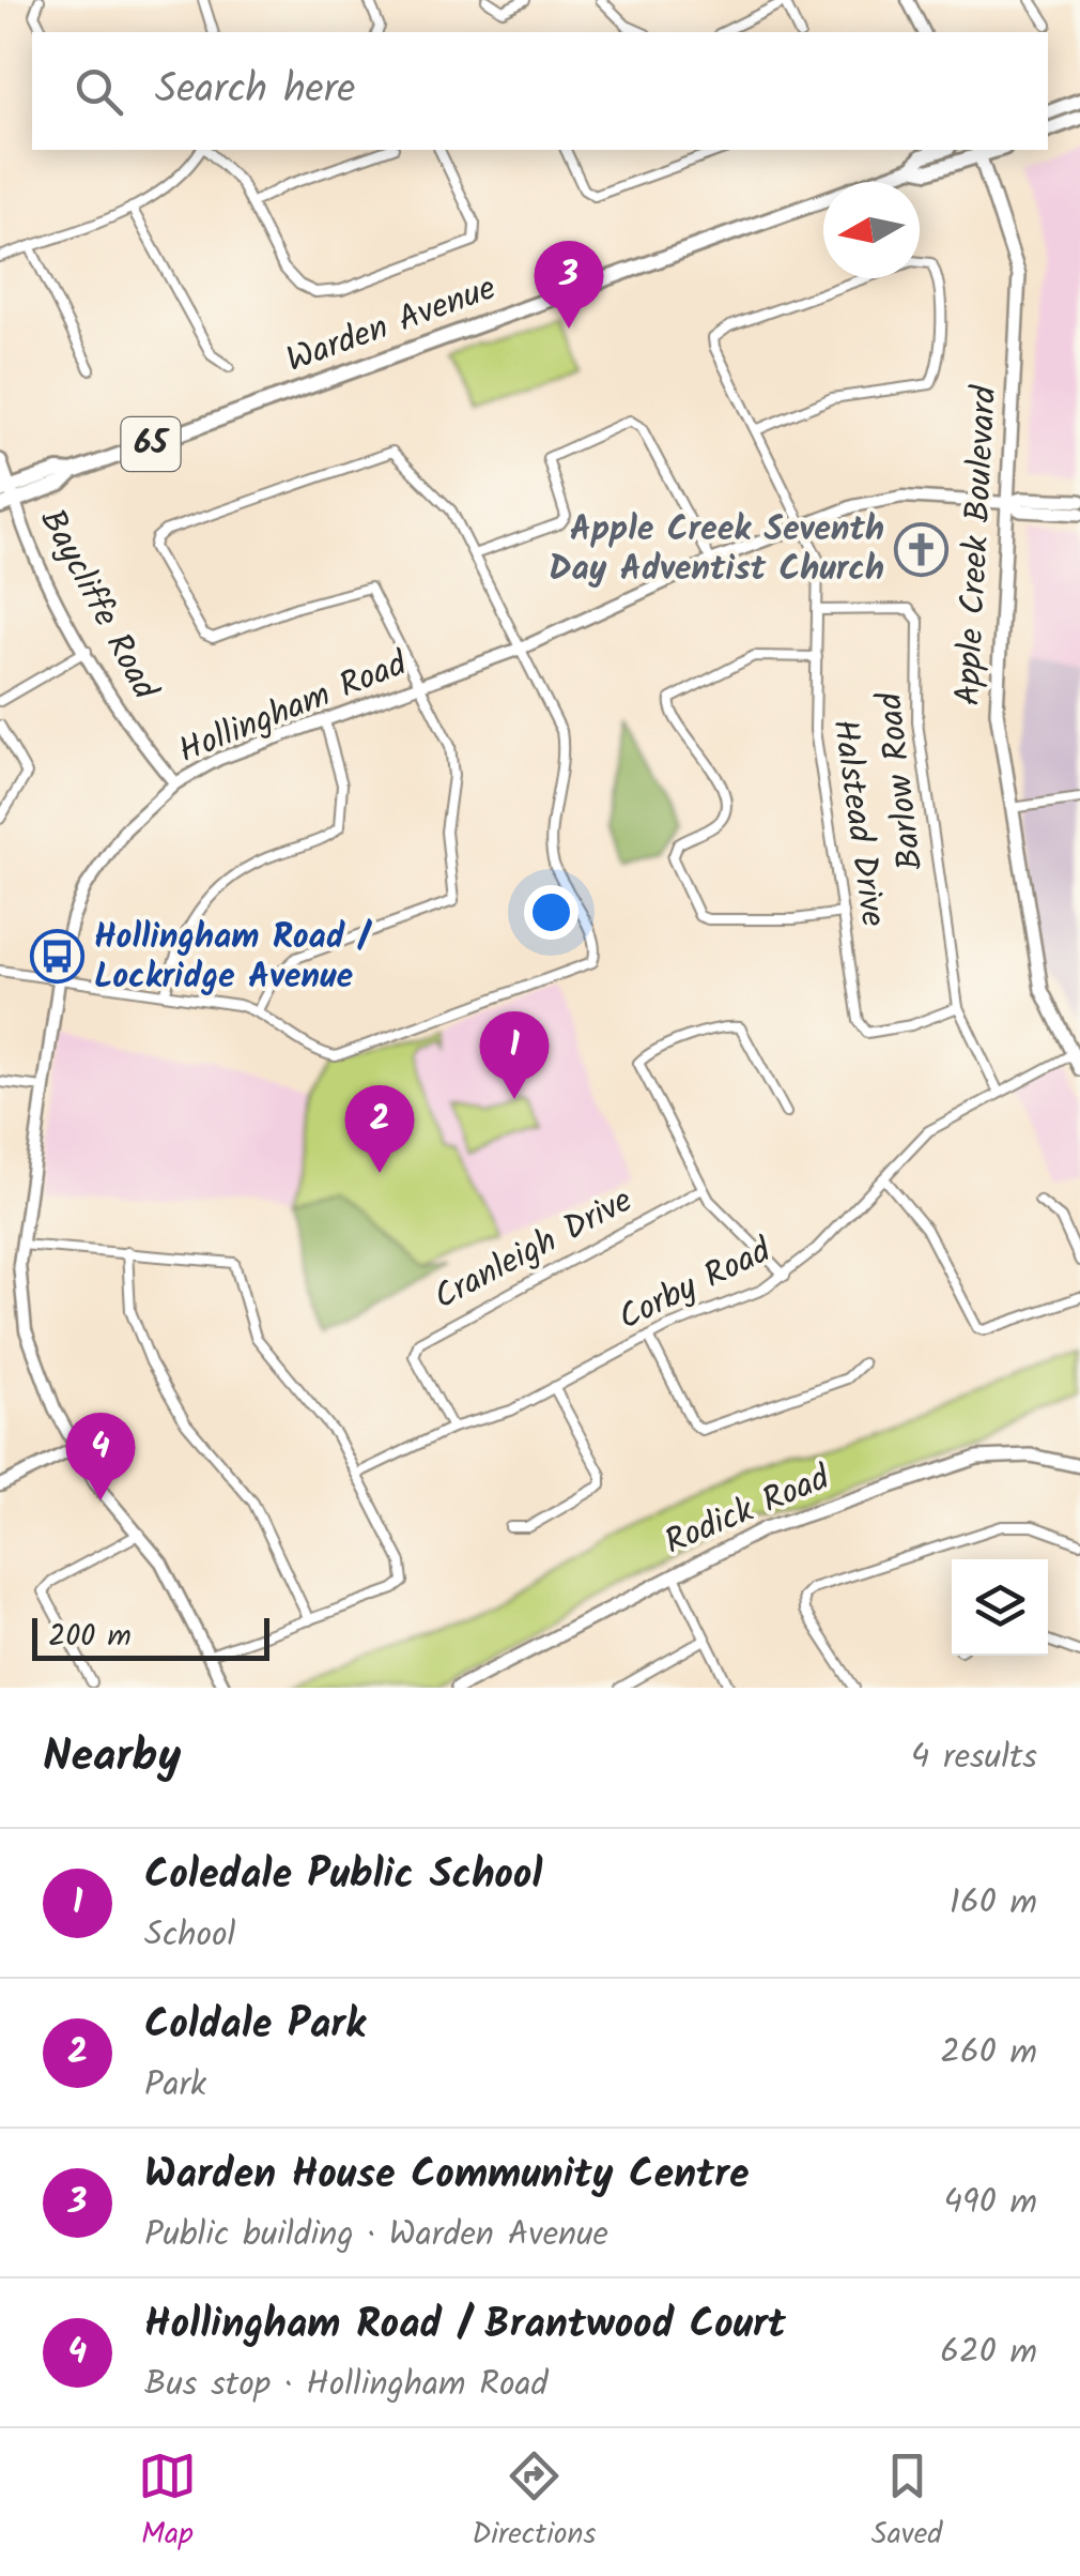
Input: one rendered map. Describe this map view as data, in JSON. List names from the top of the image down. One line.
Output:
{"streets":{"main road":["Warden Avenue","65","Apple Creek Boulevard","Rodick Road"],"street":["Baycliffe Road","Hollingham Road","Barlow Road","Halstead Drive","Cranleigh Drive","Corby Road"]},"crossings":[["Warden Avenue","Apple Creek Boulevard"],["Warden Avenue","Baycliffe Road"],["Apple Creek Boulevard","Hollingham Road"],["Apple Creek Boulevard","Corby Road"],["Baycliffe Road","Hollingham Road"],["Hollingham Road","Halstead Drive"],["Barlow Road","Halstead Drive"],["Barlow Road","Corby Road"],["Cranleigh Drive","Corby Road"]],"places":{"church":["Apple Creek Seventh Day Adventist Church"],"bus stop":["Hollingham Road / Lockridge Avenue"]},"scale_bar":"200 m","north":"left","page":{"search":"Search here","pins":["3","1","2","4"],"scale":"200 m","heading":["Nearby","4 results"],"list":[{"mark":"1","name":"Coledale Public School","note":"School","value":"160 m"},{"mark":"2","name":"Coldale Park","note":"Park","value":"260 m"},{"mark":"3","name":"Warden House Community Centre","note":"Public building · Warden Avenue","value":"490 m"},{"mark":"4","name":"Hollingham Road / Brantwood Court","note":"Bus stop · Hollingham Road","value":"620 m"}],"nav":["Map","Directions","Saved"]}}
